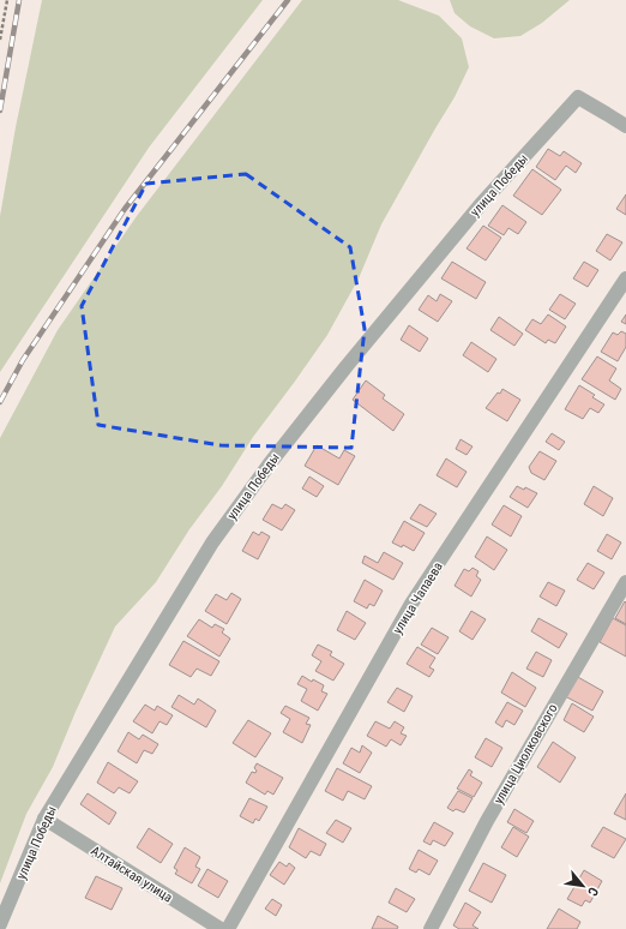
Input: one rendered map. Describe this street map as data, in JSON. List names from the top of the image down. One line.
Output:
{"streets":{"street":["улица Победы","улица Чапаева","улица Циолковского","Алтайская улица"]},"crossings":[["улица Победы","Алтайская улица"]],"north":"bottom right"}
